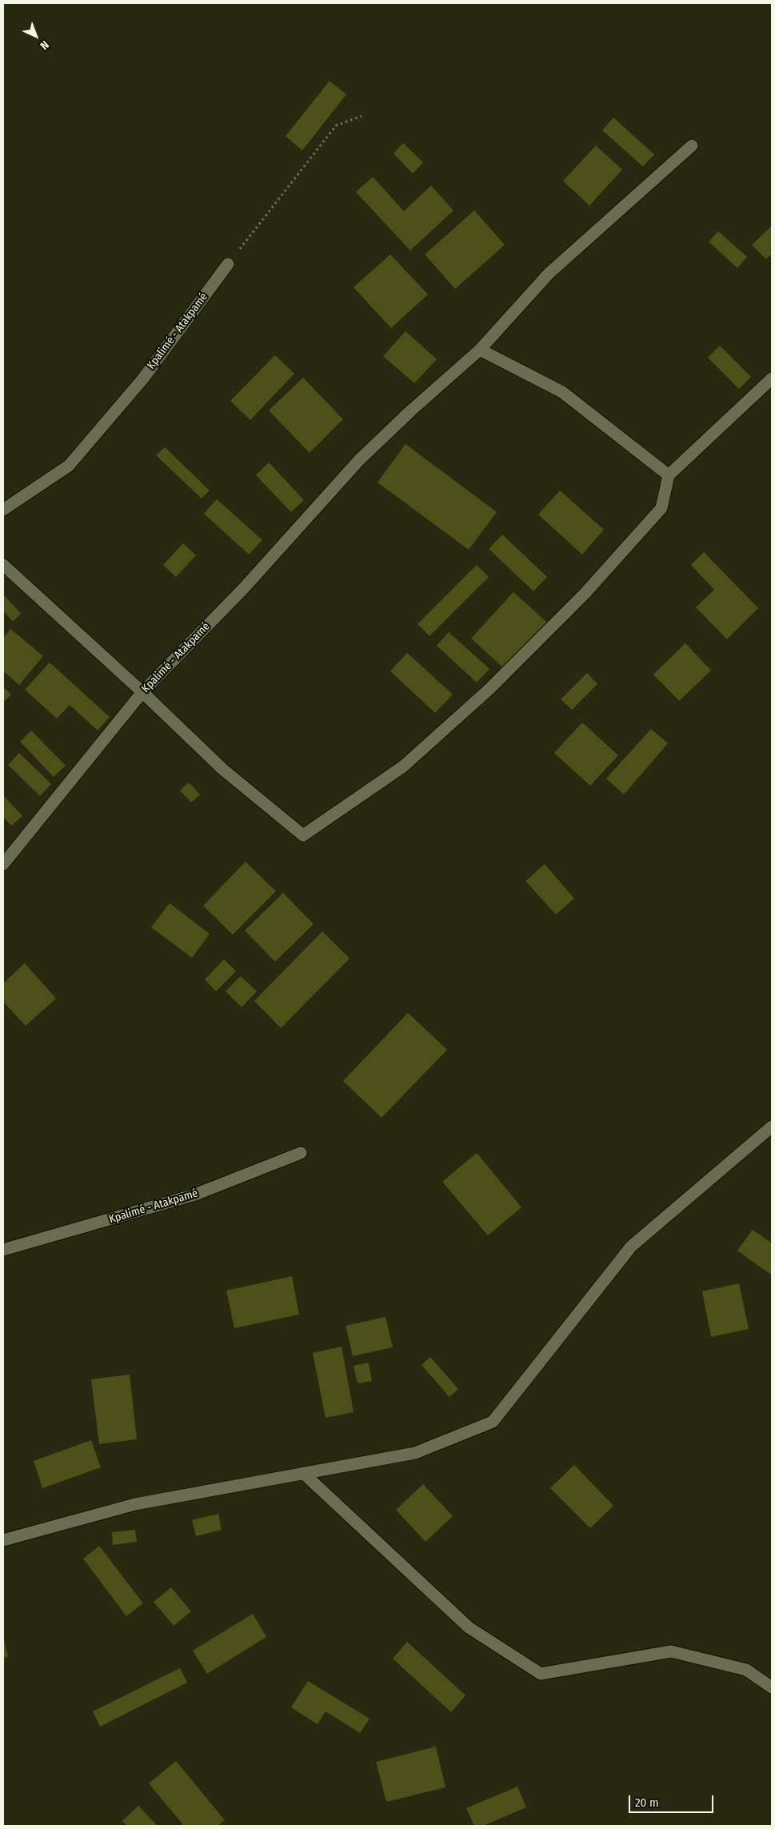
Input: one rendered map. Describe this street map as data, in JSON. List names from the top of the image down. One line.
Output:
{"streets":{"street":["Kpalimé - Atakpamé"]},"scale_bar":"20 m","north":"bottom right"}
